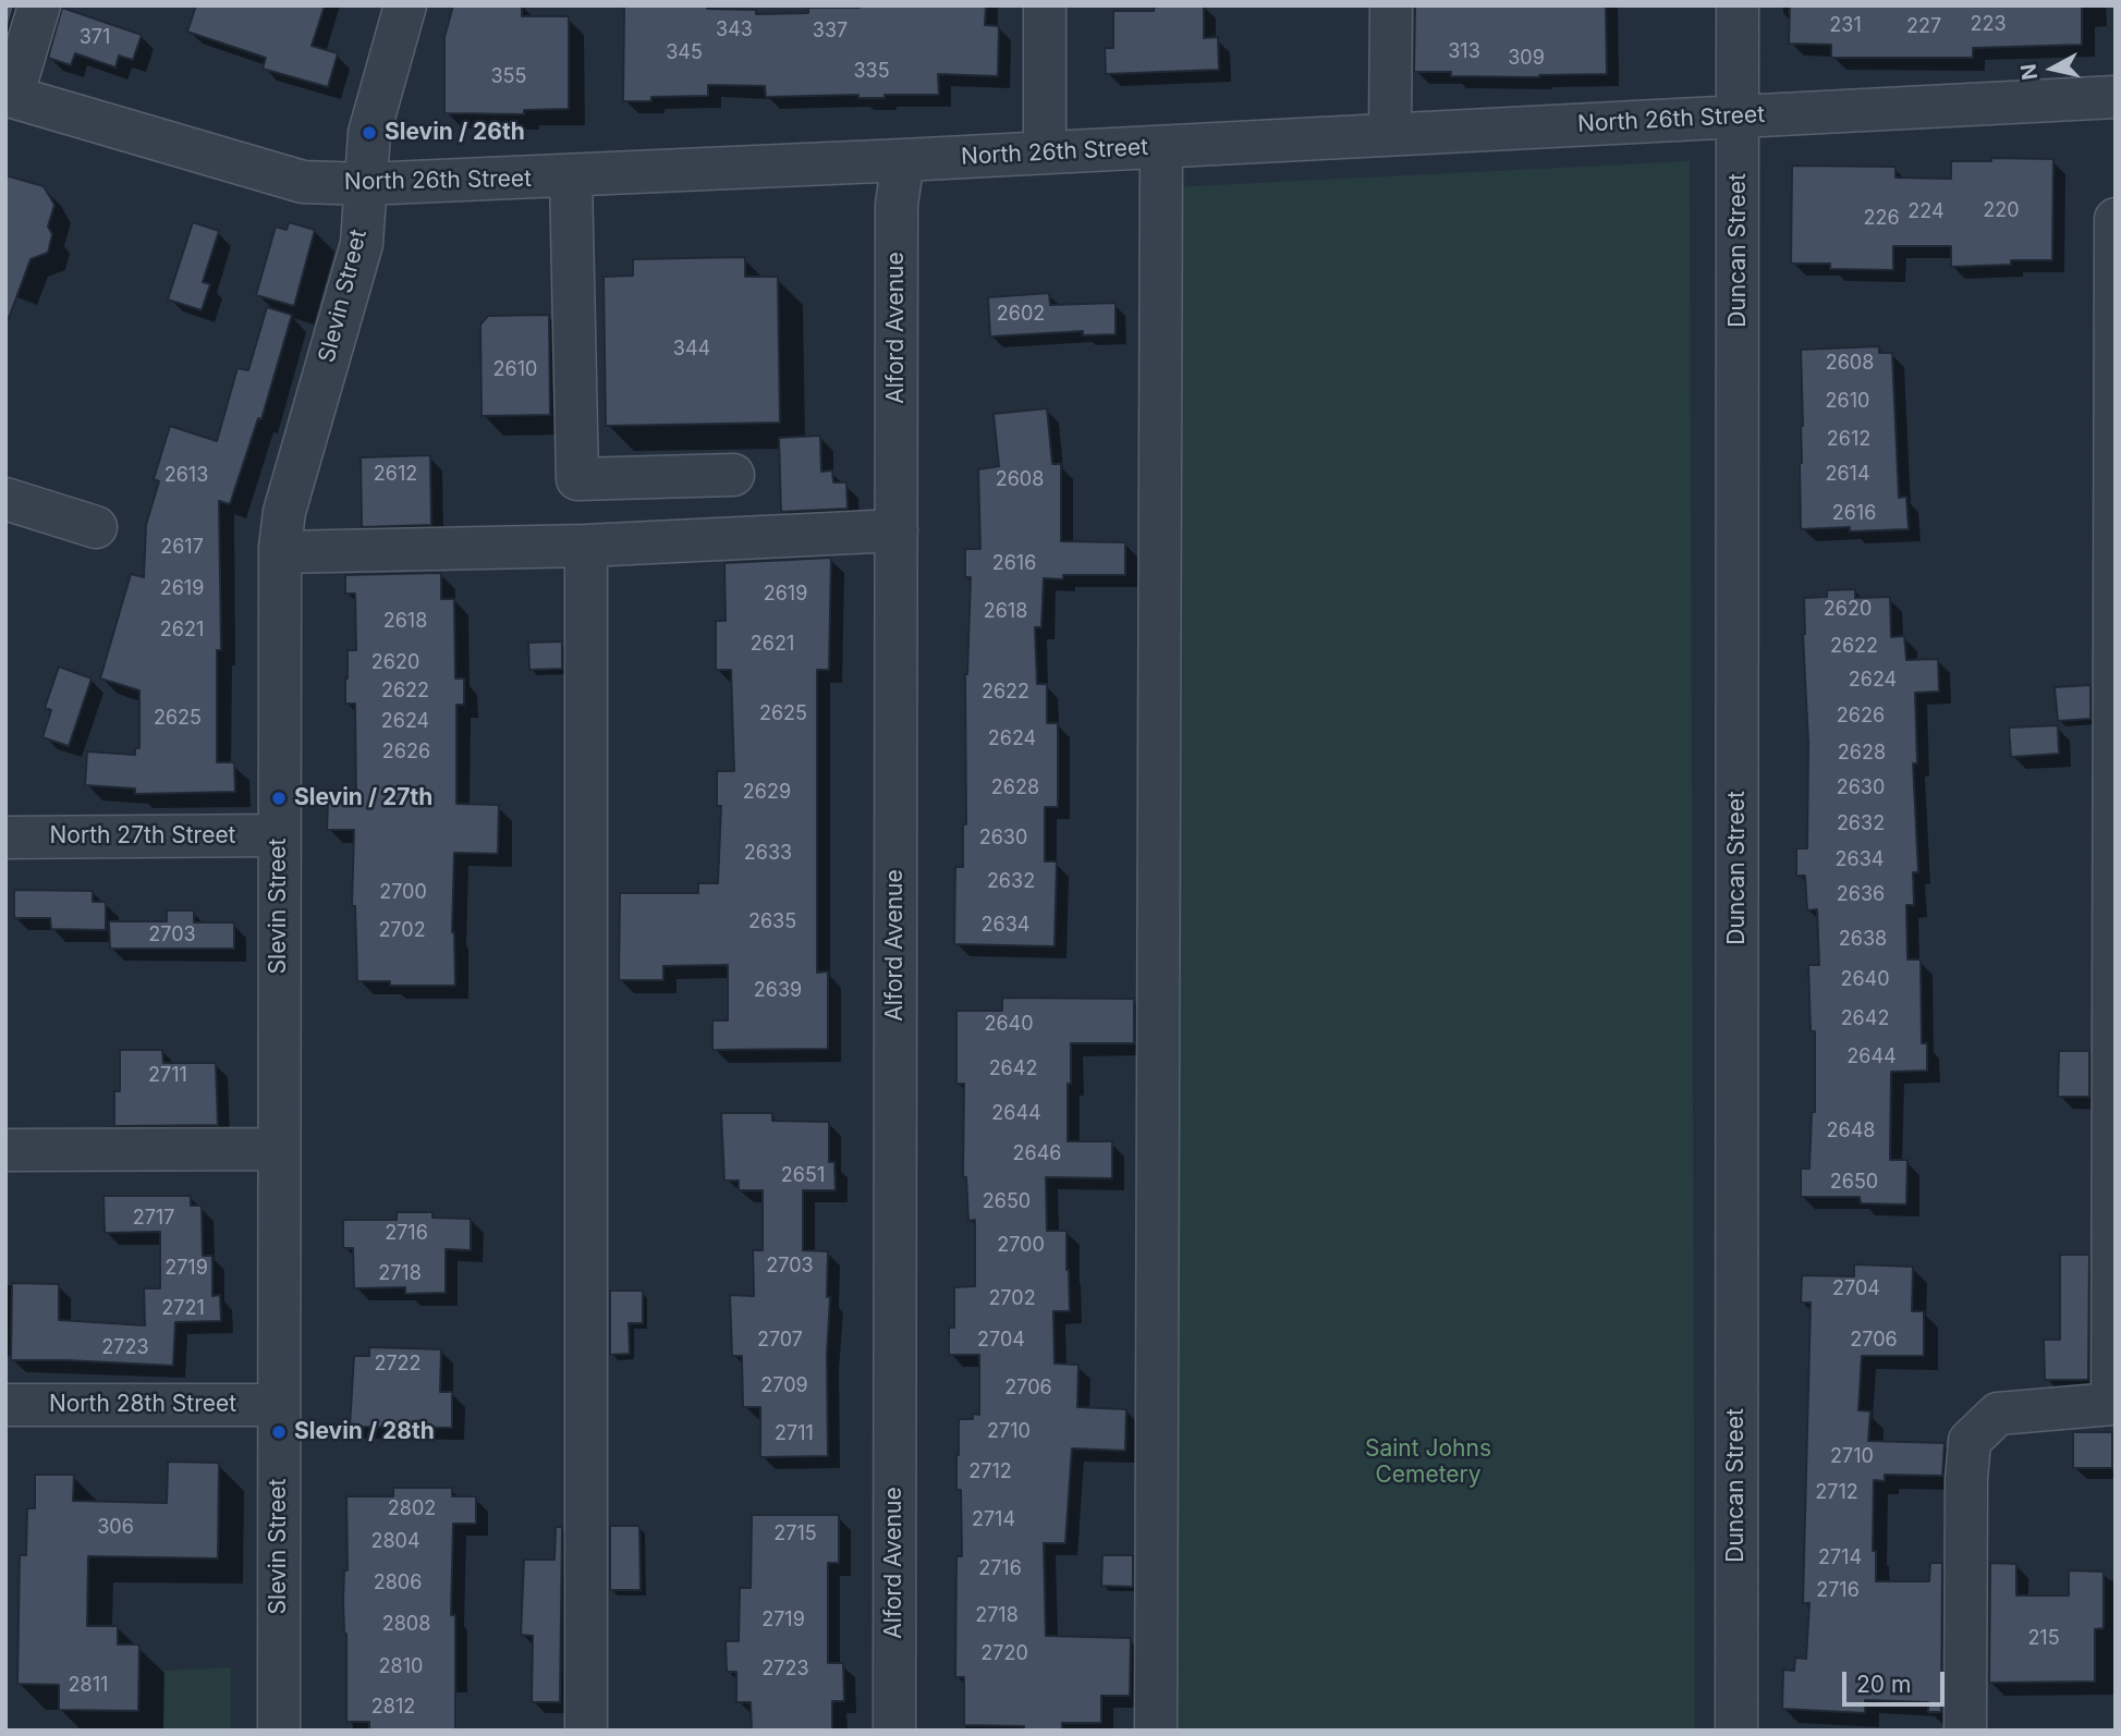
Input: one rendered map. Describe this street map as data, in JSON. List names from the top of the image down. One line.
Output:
{"streets":{"street":["North 26th Street","Duncan Street","Slevin Street","Alford Avenue","North 27th Street","North 28th Street"]},"crossings":[["North 26th Street","Duncan Street"],["North 26th Street","Slevin Street"],["North 26th Street","Alford Avenue"],["Slevin Street","North 27th Street"],["Slevin Street","North 28th Street"]],"parks":["Saint Johns Cemetery"],"places":["Slevin / 26th","Slevin / 27th","Slevin / 28th"],"house_numbers":["223","231","227","343","337","371","313","345","309","335","355","220","224","226","2602","344","2608","2610","2610","2612","2612","2614","2613","2608","2616","2617","2616","2619","2619","2620","2618","2618","2621","2621","2622","2620","2624","2622","2622","2625","2626","2625","2624","2624","2626","2628","2628","2630","2629","2632","2630","2633","2634","2632","2700","2636","2635","2634","2702","2703","2638","2640","2639","2642","2640","2644","2642","2711","2644","2648","2646","2651","2650","2650","2717","2716","2700","2703","2719","2718","2704","2702","2721","2707","2704","2706","2723","2722","2709","2706","2710","2711","2710","2712","2712","2802","2714","306","2715","2804","2714","2716","2806","2716","2718","2719","2808","215","2720","2810","2723","2811","2812"],"scale_bar":"20 m","north":"left"}
